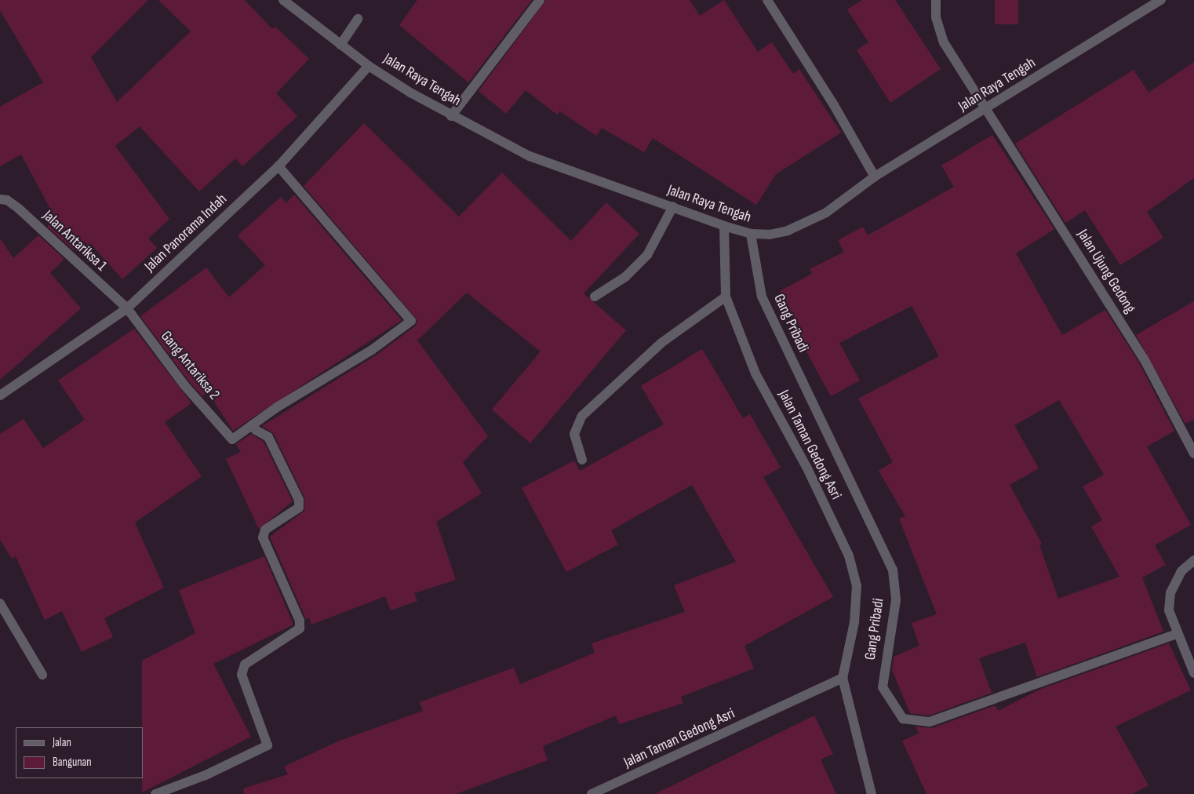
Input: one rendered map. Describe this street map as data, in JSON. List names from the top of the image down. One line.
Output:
{"streets":{"street":["Jalan Raya Tengah","Jalan Panorama Indah","Jalan Antariksa 1","Jalan Ujung Gedong","Gang Pribadi","Gang Antariksa 2","Jalan Taman Gedong Asri"]},"crossings":[["Jalan Raya Tengah","Jalan Panorama Indah"],["Jalan Raya Tengah","Jalan Ujung Gedong"],["Jalan Raya Tengah","Gang Pribadi"],["Jalan Raya Tengah","Jalan Taman Gedong Asri"],["Jalan Panorama Indah","Jalan Antariksa 1"],["Jalan Panorama Indah","Gang Antariksa 2"],["Jalan Antariksa 1","Gang Antariksa 2"]],"legend":["Jalan","Bangunan"]}
